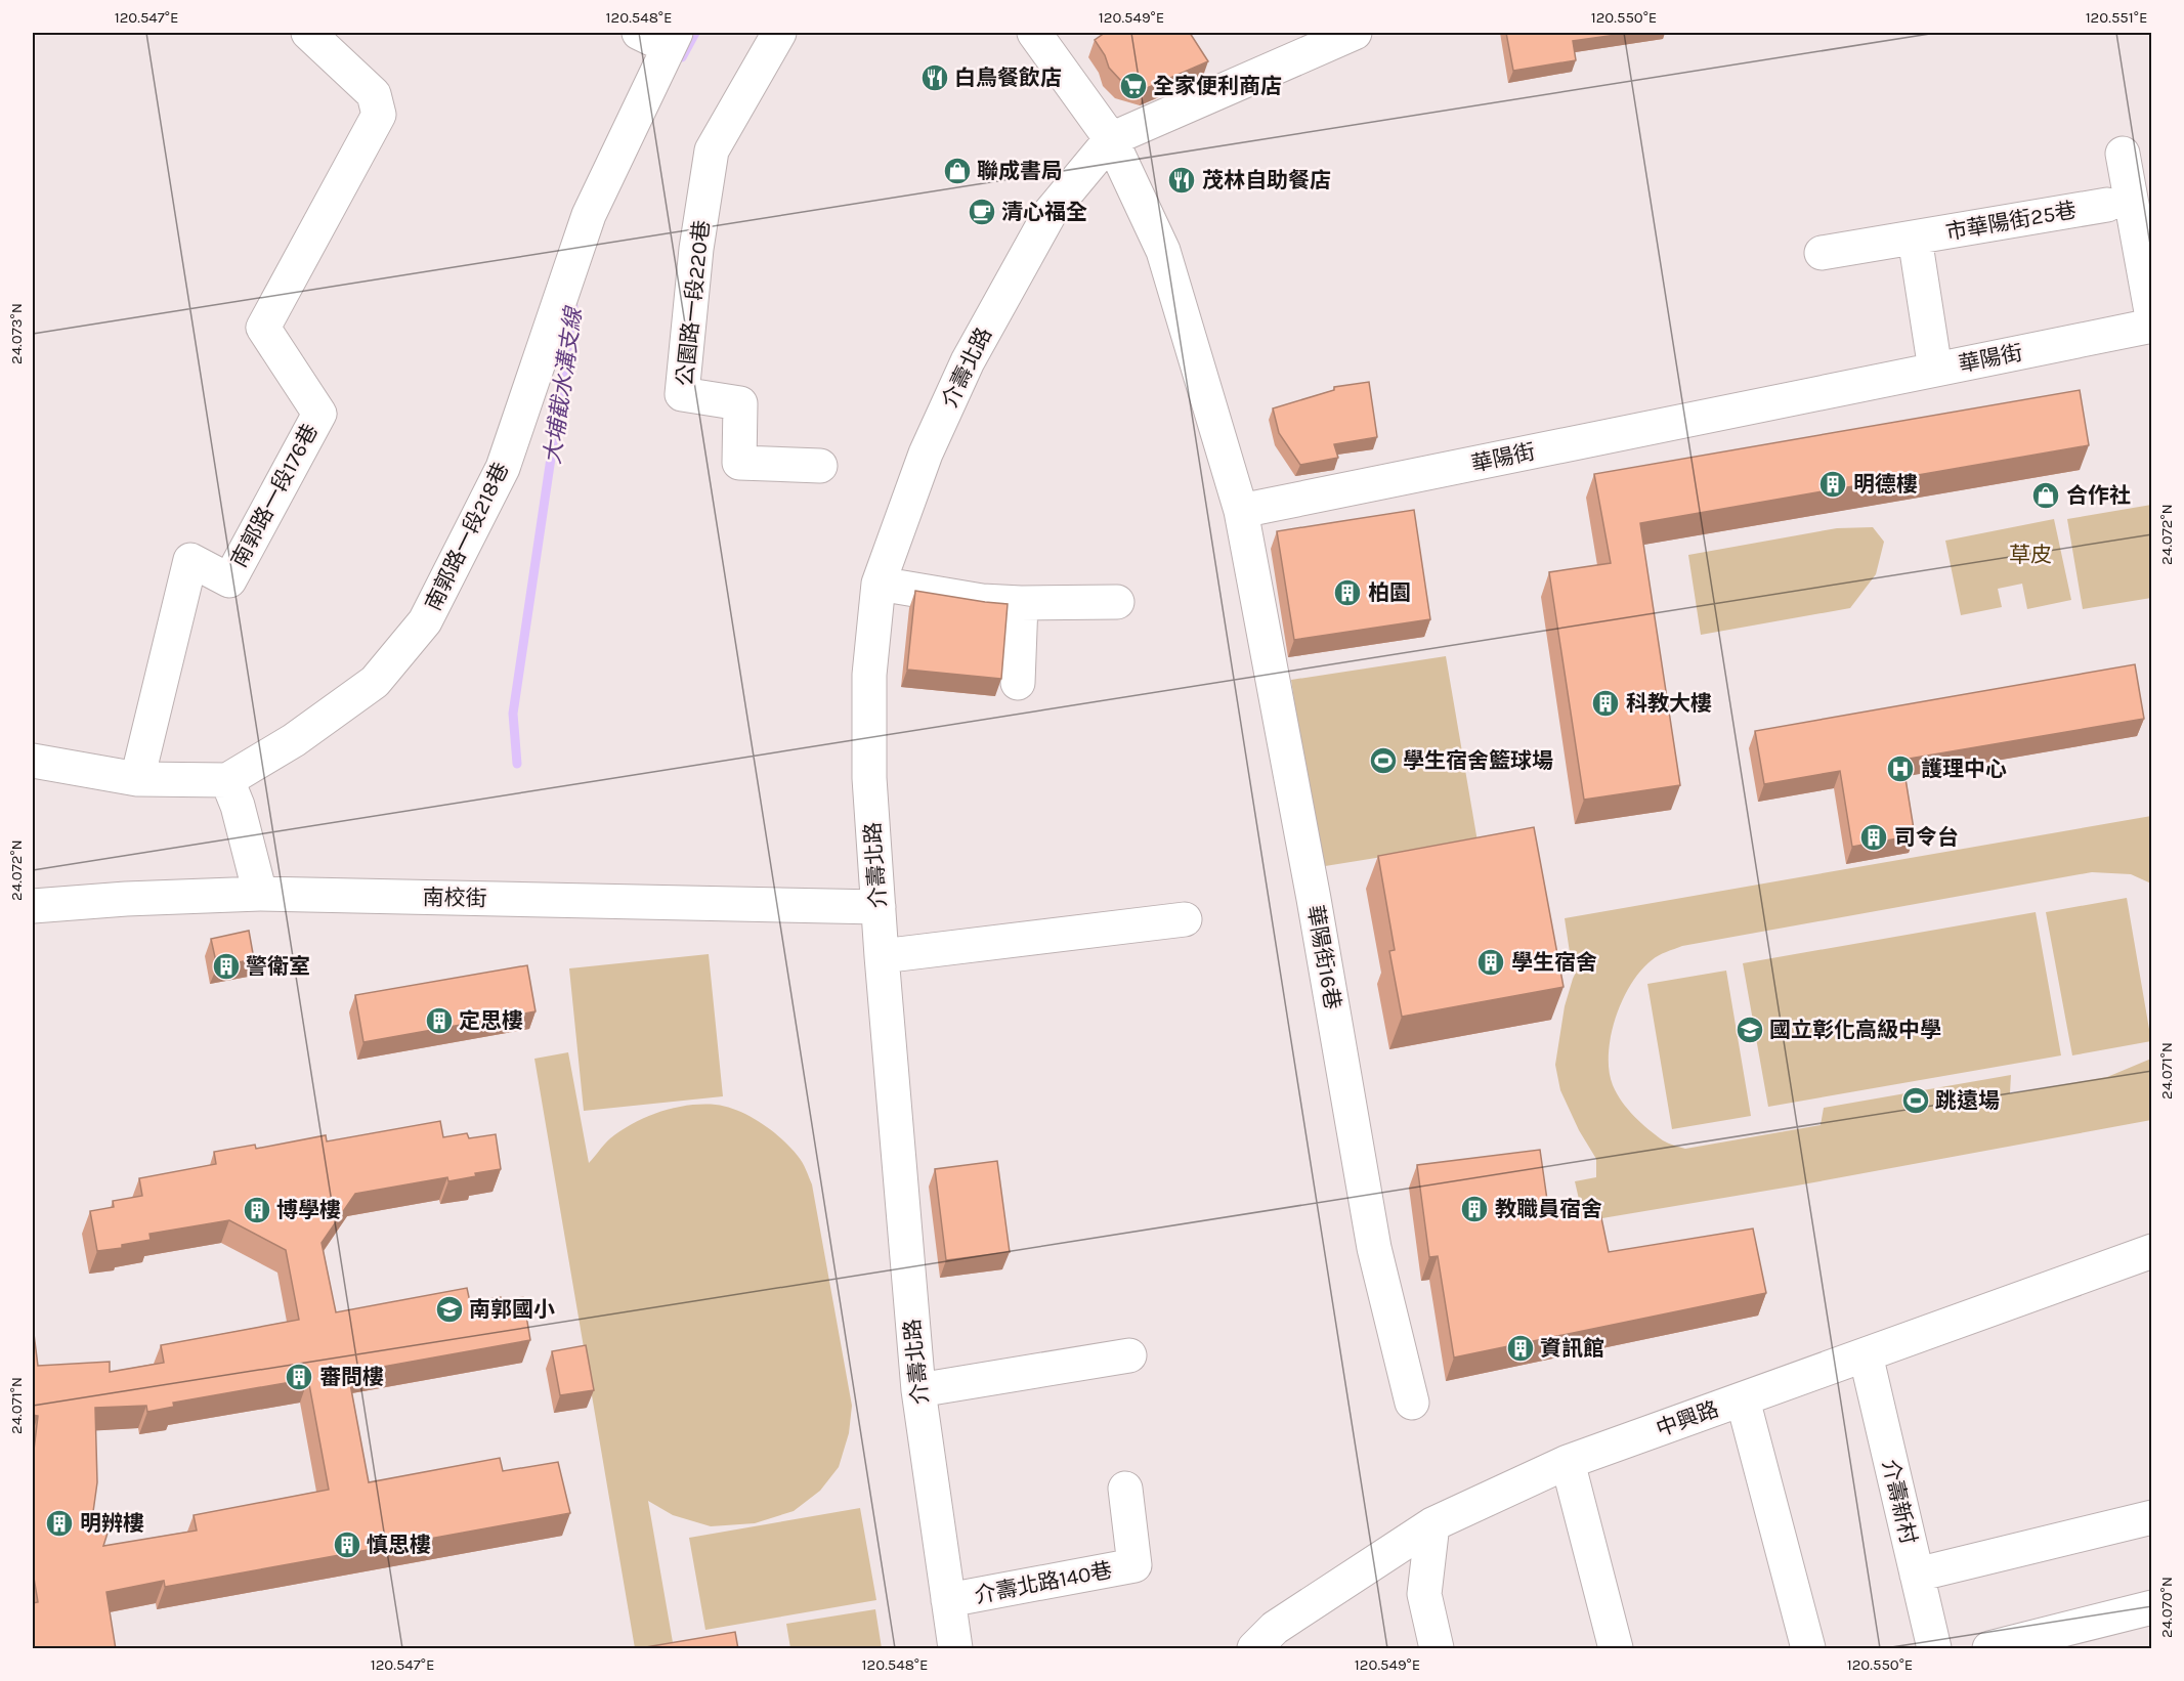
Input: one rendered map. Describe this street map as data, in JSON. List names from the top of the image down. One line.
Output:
{"streets":{"street":["市華陽街25巷","公園路一段220巷","華陽街","介壽北路","南郭路一段176巷","南郭路一段218巷","南校街","華陽街16巷","中興路","介壽新村","介壽北路140巷"]},"crossings":[["市華陽街25巷","華陽街"],["華陽街","華陽街16巷"],["介壽北路","南校街"],["介壽北路","介壽北路140巷"],["中興路","介壽新村"]],"water":["大埔截水溝支線"],"parks":["草皮"],"places":{"restaurant":["白鳥餐飲店","茂林自助餐店"],"supermarket":["全家便利商店"],"shop":["聯成書局","合作社"],"cafe":["清心福全"],"building":["明德樓","柏園","科教大樓","司令台","學生宿舍","警衛室","定思樓","教職員宿舍","博學樓","資訊館","審問樓","明辨樓","慎思樓"],"sports":["學生宿舍籃球場","跳遠場"],"hospital":["護理中心"],"school or university":["國立彰化高級中學","南郭國小"]},"coordinates":["120.547°E","120.548°E","120.549°E","120.550°E","120.551°E","24.073°N","24.072°N","24.071°N","24.070°N"]}
